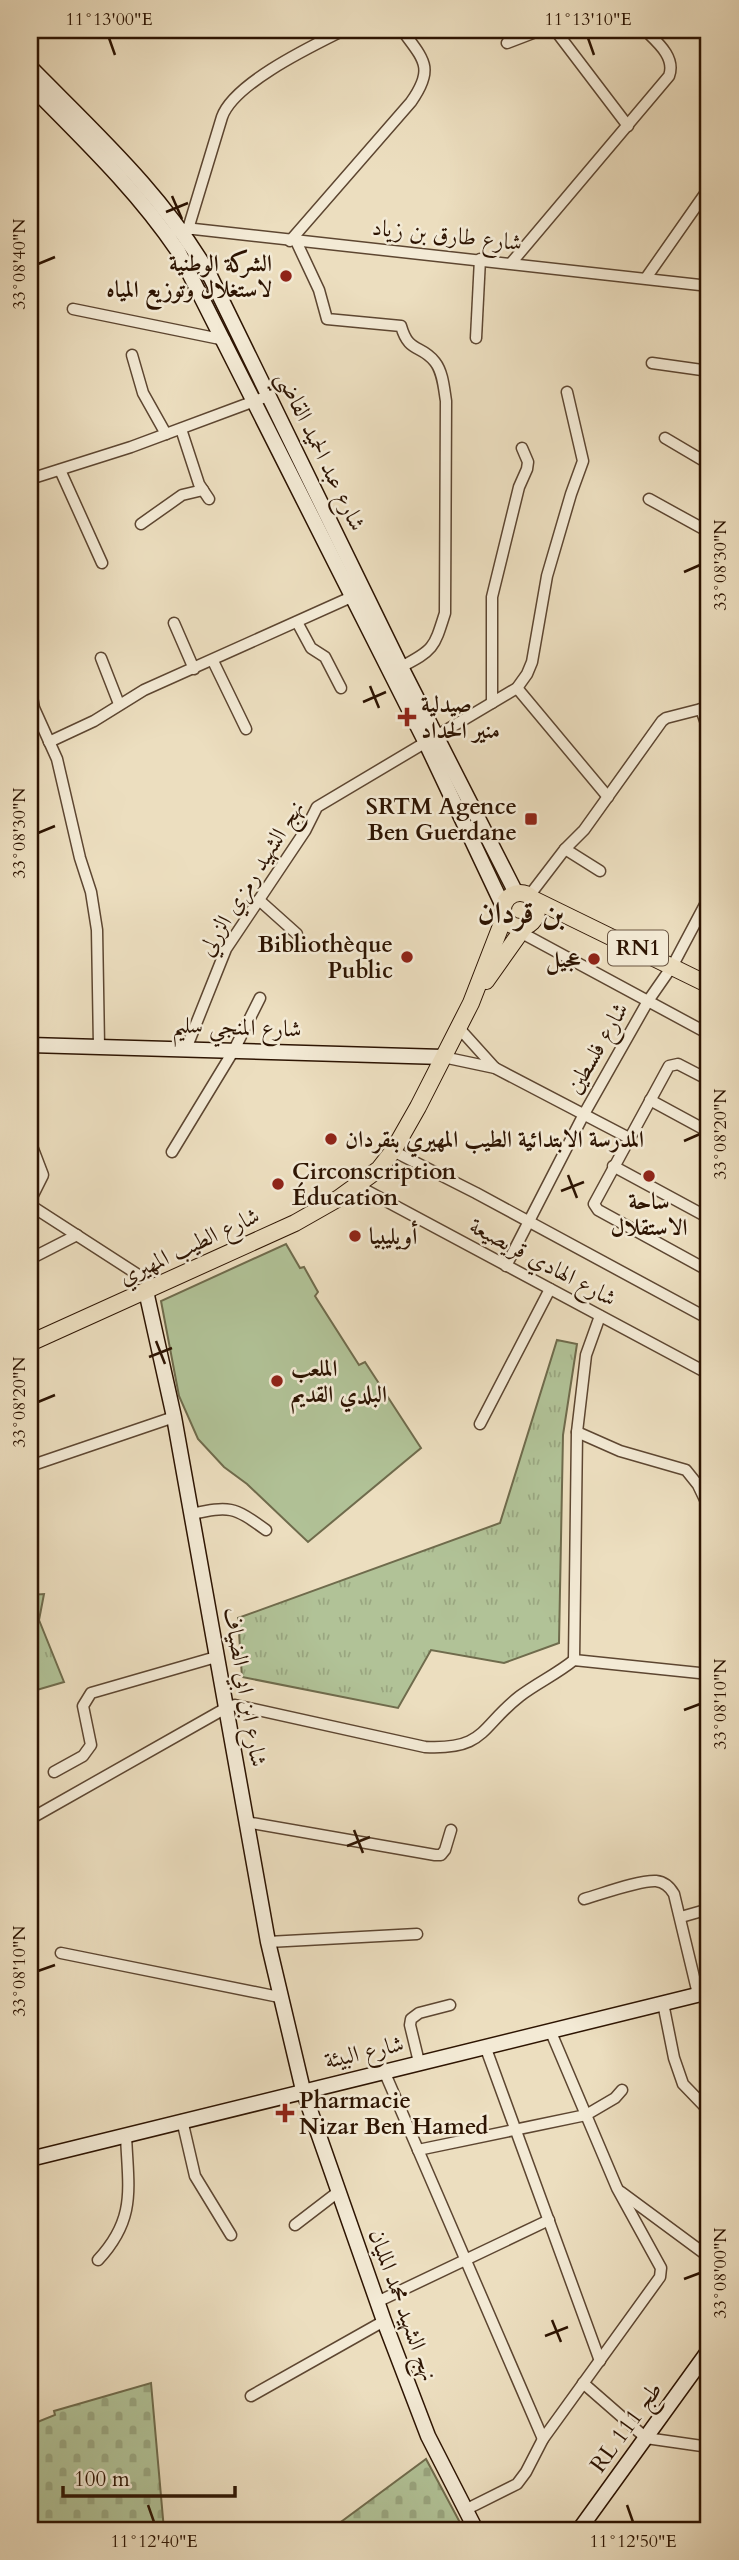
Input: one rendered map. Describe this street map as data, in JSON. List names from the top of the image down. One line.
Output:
{"streets":{"main road":["RN1","شارع الطيب المهيري"],"street":["شارع طارق بن زياد","شارع عبد الحميد القاضي","نهج الشهيد رمزي الزرلي","شارع المنجي سليم","شارع فلسطين","شارع الهادي قريصيعة","شارع ابن ابي الضياف","شارع البيئة","نهج الشهيد محمد المليان","RL طج 111"]},"crossings":[["شارع طارق بن زياد","شارع عبد الحميد القاضي"],["شارع عبد الحميد القاضي","نهج الشهيد رمزي الزرلي"],["شارع عبد الحميد القاضي","RN1"],["نهج الشهيد رمزي الزرلي","شارع المنجي سليم"],["RN1","شارع فلسطين"],["شارع المنجي سليم","شارع الطيب المهيري"],["شارع فلسطين","شارع الهادي قريصيعة"],["شارع الطيب المهيري","شارع الهادي قريصيعة"],["شارع الطيب المهيري","شارع ابن ابي الضياف"],["شارع ابن ابي الضياف","شارع البيئة"],["شارع ابن ابي الضياف","نهج الشهيد محمد المليان"],["شارع البيئة","نهج الشهيد محمد المليان"]],"districts":["بن قردان"],"places":{"other":["الشركة الوطنية لاستغلال وتوزيع المياه","Bibliothèque Public","عجيل","المدرسة الابتدائية الطيب المهيري بنقردان","ساحة الاستقلال","Circonscription Éducation","أويليبيا","الملعب البلدي القديم"],"health":["صيدلية منير الحداد","Pharmacie Nizar Ben Hamed"],"transit":["SRTM Agence Ben Guerdane"]},"scale_bar":"100 m","coordinates":["11°13'00\"E","11°13'10\"E","33°08'40\"N","33°08'30\"N","33°08'20\"N","33°08'10\"N","33°08'00\"N","11°12'40\"E","11°12'50\"E"]}
